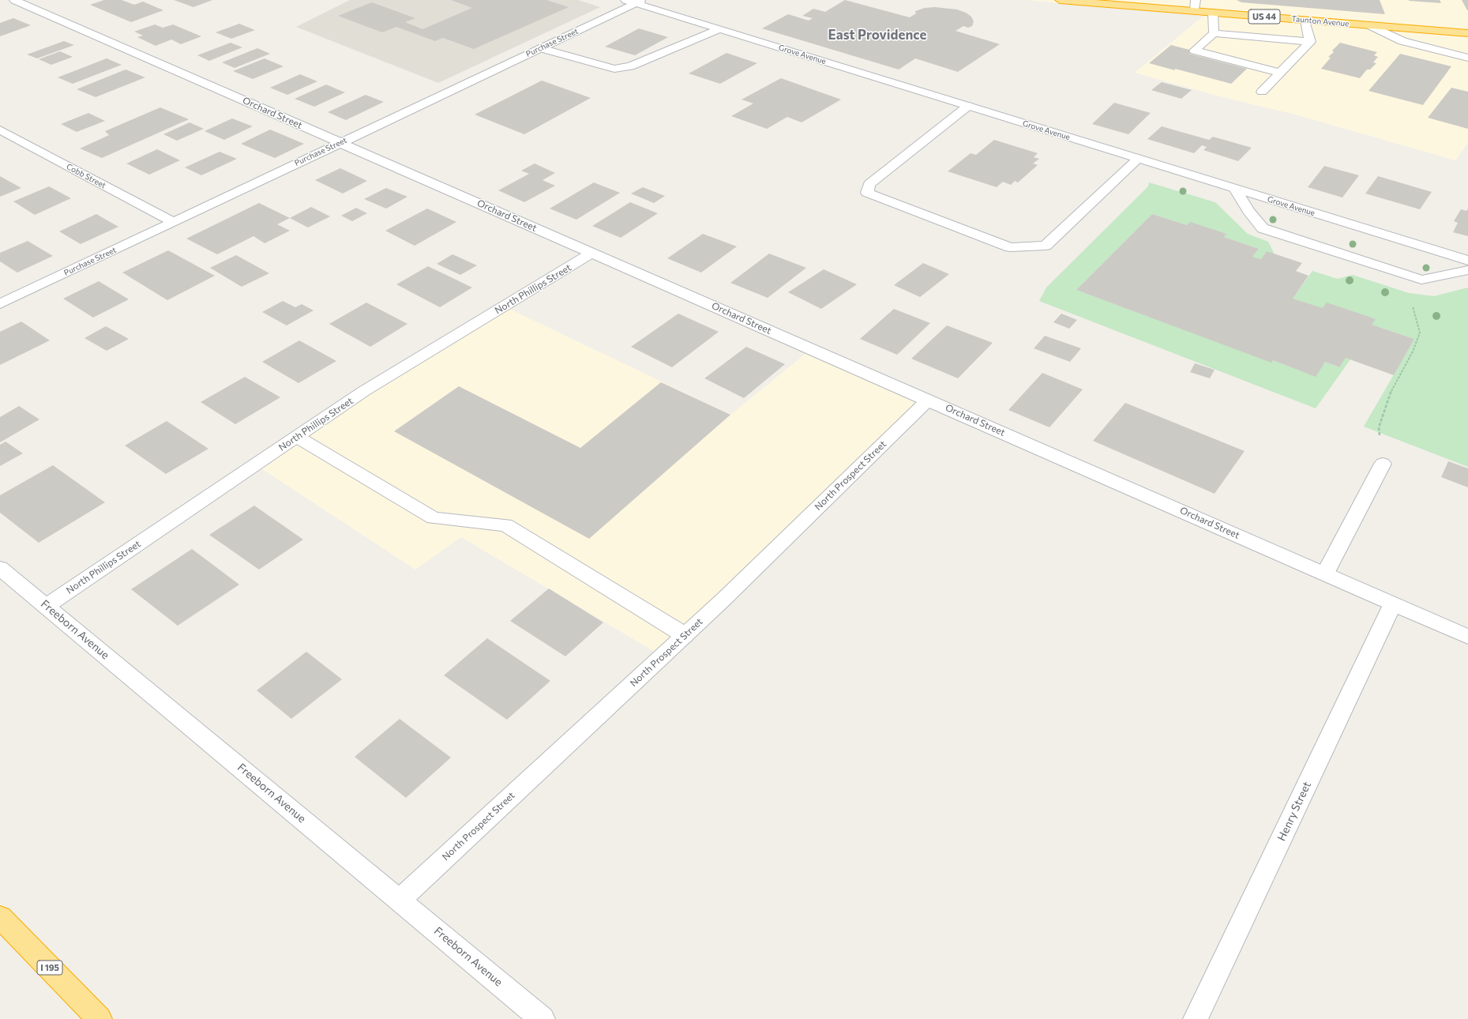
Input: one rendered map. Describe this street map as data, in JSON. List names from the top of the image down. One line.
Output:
{"streets":{"highway":["US 44","Taunton Avenue","I 195"],"street":["Purchase Street","Grove Avenue","Orchard Street","Cobb Street","North Phillips Street","North Prospect Street","Freeborn Avenue","Henry Street"]},"crossings":[["Purchase Street","Grove Avenue"],["Purchase Street","Orchard Street"],["Purchase Street","Cobb Street"],["Orchard Street","North Phillips Street"],["Orchard Street","North Prospect Street"],["Orchard Street","Henry Street"],["North Phillips Street","Freeborn Avenue"],["North Prospect Street","Freeborn Avenue"]],"districts":["East Providence"]}
